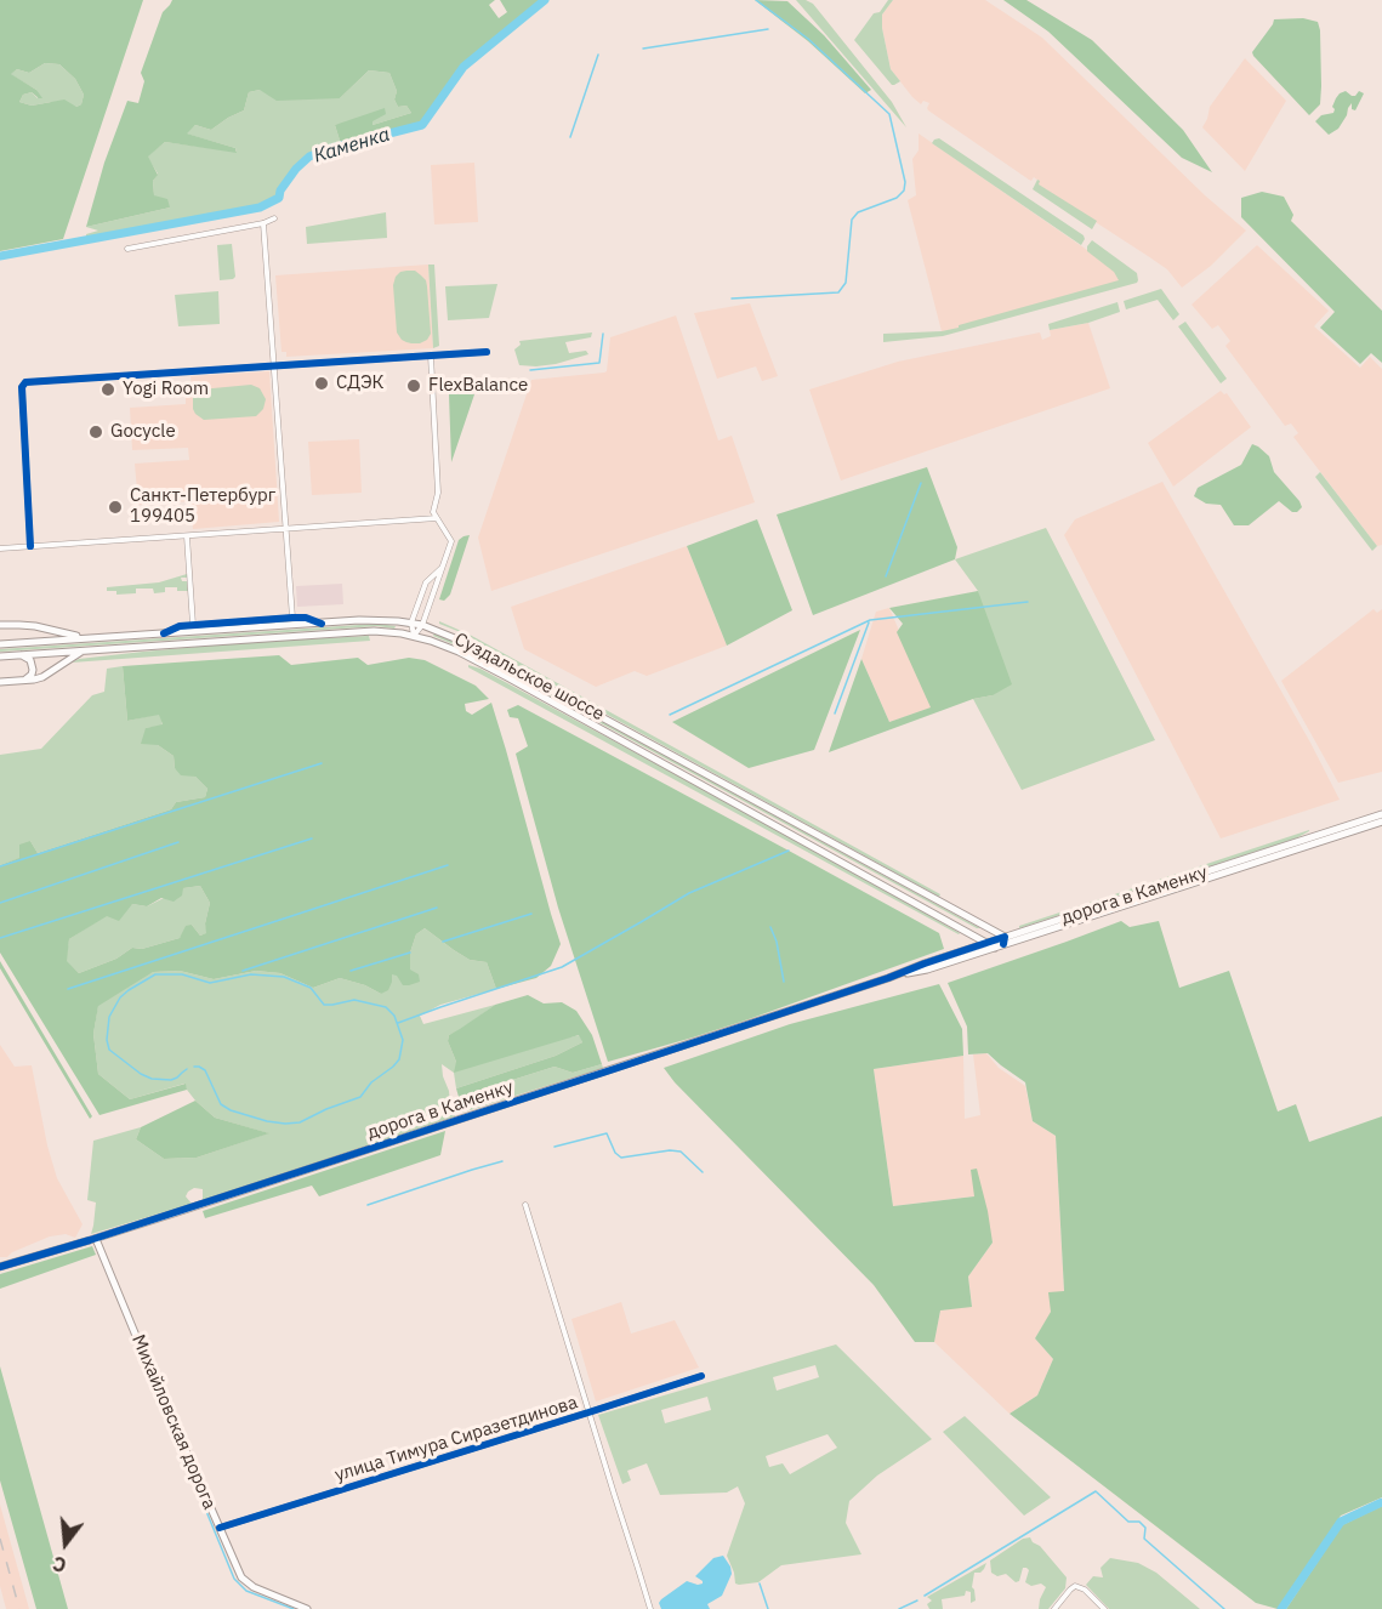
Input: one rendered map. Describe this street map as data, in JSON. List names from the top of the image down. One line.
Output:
{"streets":{"main road":["Суздальское шоссе","дорога в Каменку","Михайловская дорога"],"street":["улица Тимура Сиразетдинова"]},"crossings":[["Суздальское шоссе","дорога в Каменку"],["дорога в Каменку","Михайловская дорога"],["Михайловская дорога","улица Тимура Сиразетдинова"]],"water":["Каменка"],"places":["СДЭК","FlexBalance","Yogi Room","Gocycle","Санкт-Петербург 199405"],"north":"bottom"}
